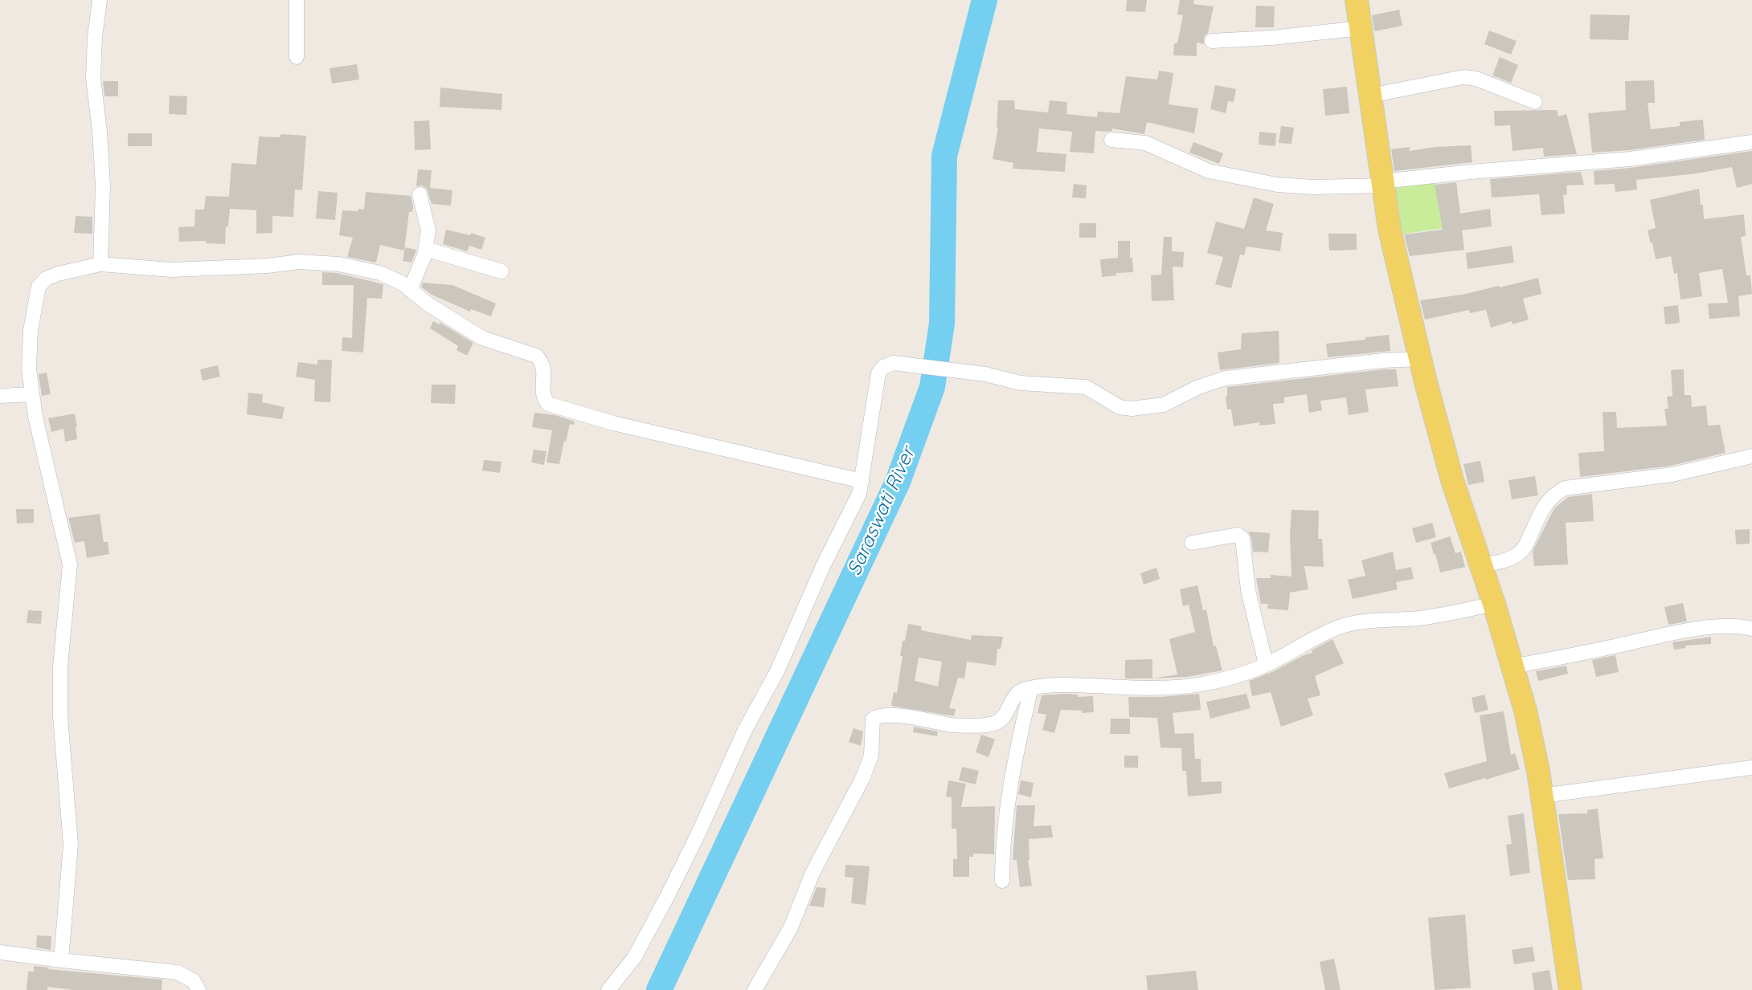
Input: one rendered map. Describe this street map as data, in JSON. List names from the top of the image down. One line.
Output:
{"water":["Saraswati River"]}
